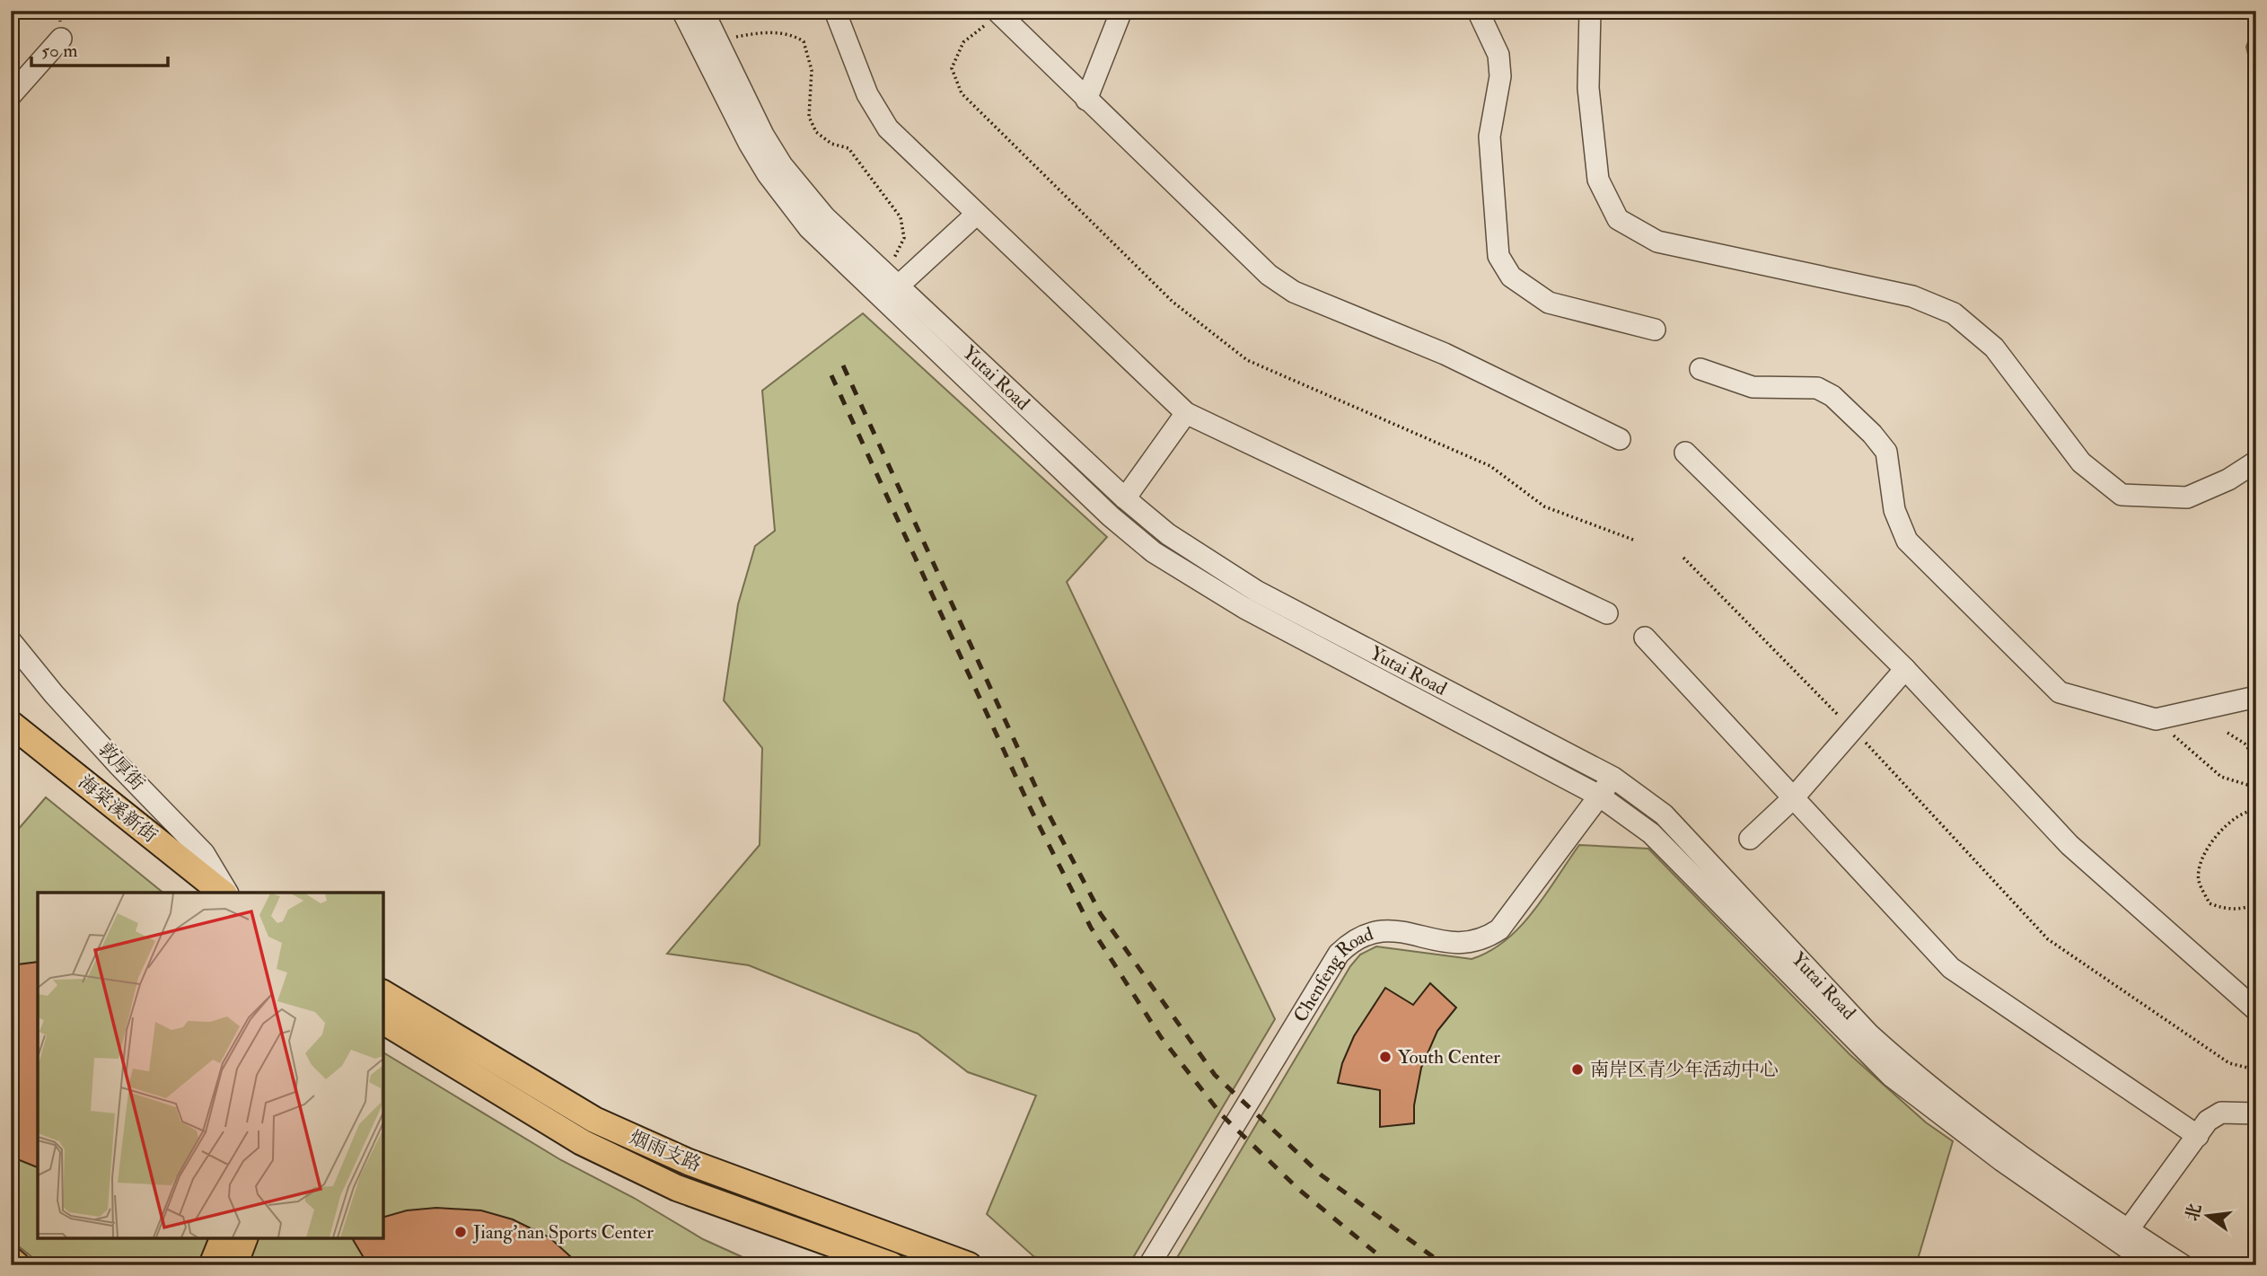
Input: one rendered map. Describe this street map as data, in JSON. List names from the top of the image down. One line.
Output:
{"streets":{"main road":["海棠溪新街","烟雨支路"],"street":["Yutai Road","敦厚街","Chenfeng Road"]},"crossings":[["Yutai Road","Chenfeng Road"]],"places":["Youth Center","南岸区青少年活动中心","Jiang'nan Sports Center"],"scale_bar":"50 m","north":"left"}
